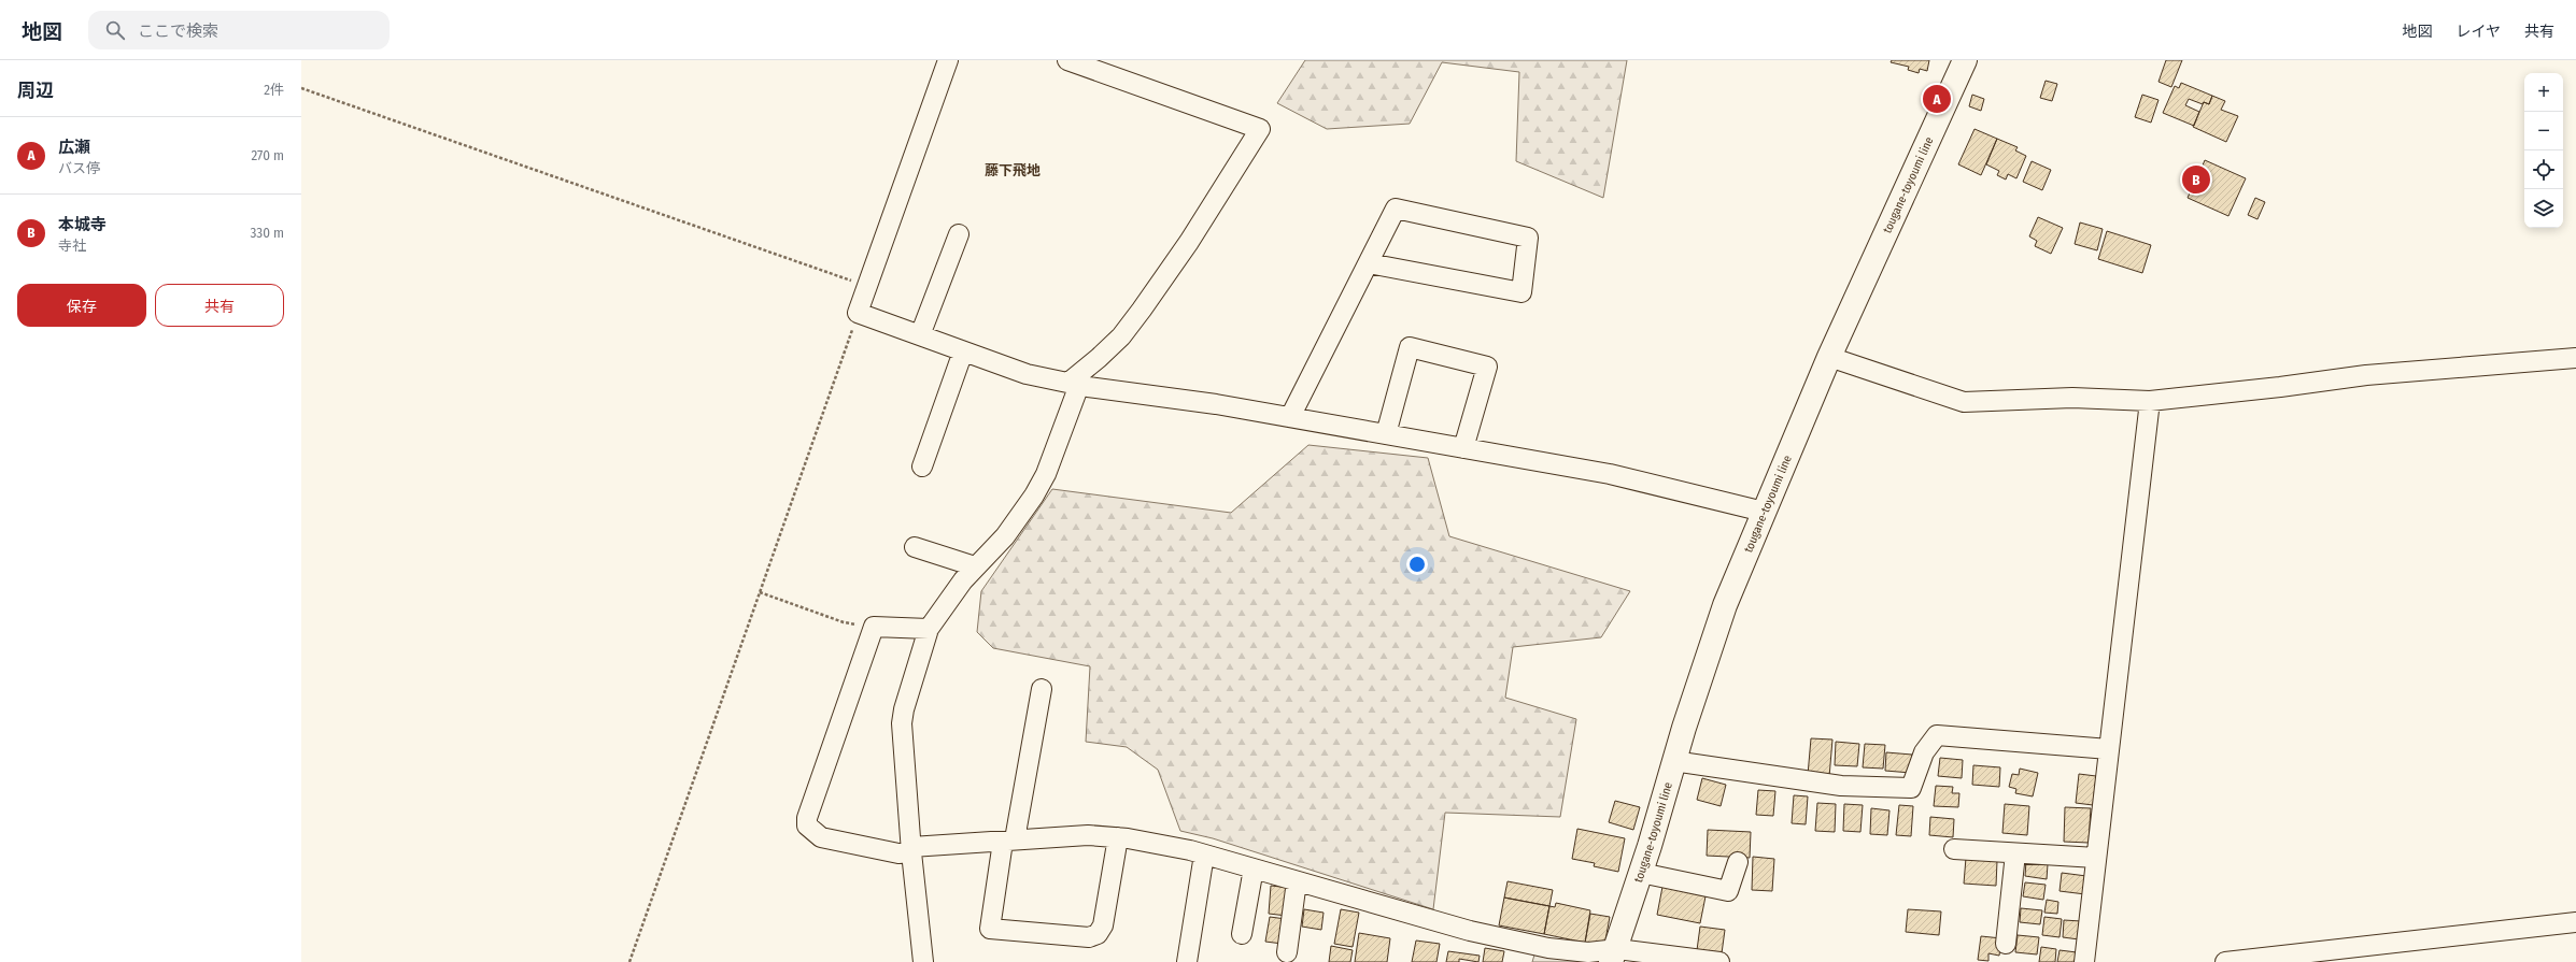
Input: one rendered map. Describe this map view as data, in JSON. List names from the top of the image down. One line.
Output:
{"streets":{"main road":["tougane-toyoumi line"]},"districts":["藤下飛地"],"page":{"header":"地図","search":"ここで検索","nav":["地図","レイヤ","共有"],"heading":["周辺","2件"],"map_buttons":["+","−"],"pins":["A","B"],"list":[{"mark":"A","name":"広瀬","note":"バス停","value":"270 m"},{"mark":"B","name":"本城寺","note":"寺社","value":"330 m"}],"buttons":["保存","共有"]}}
